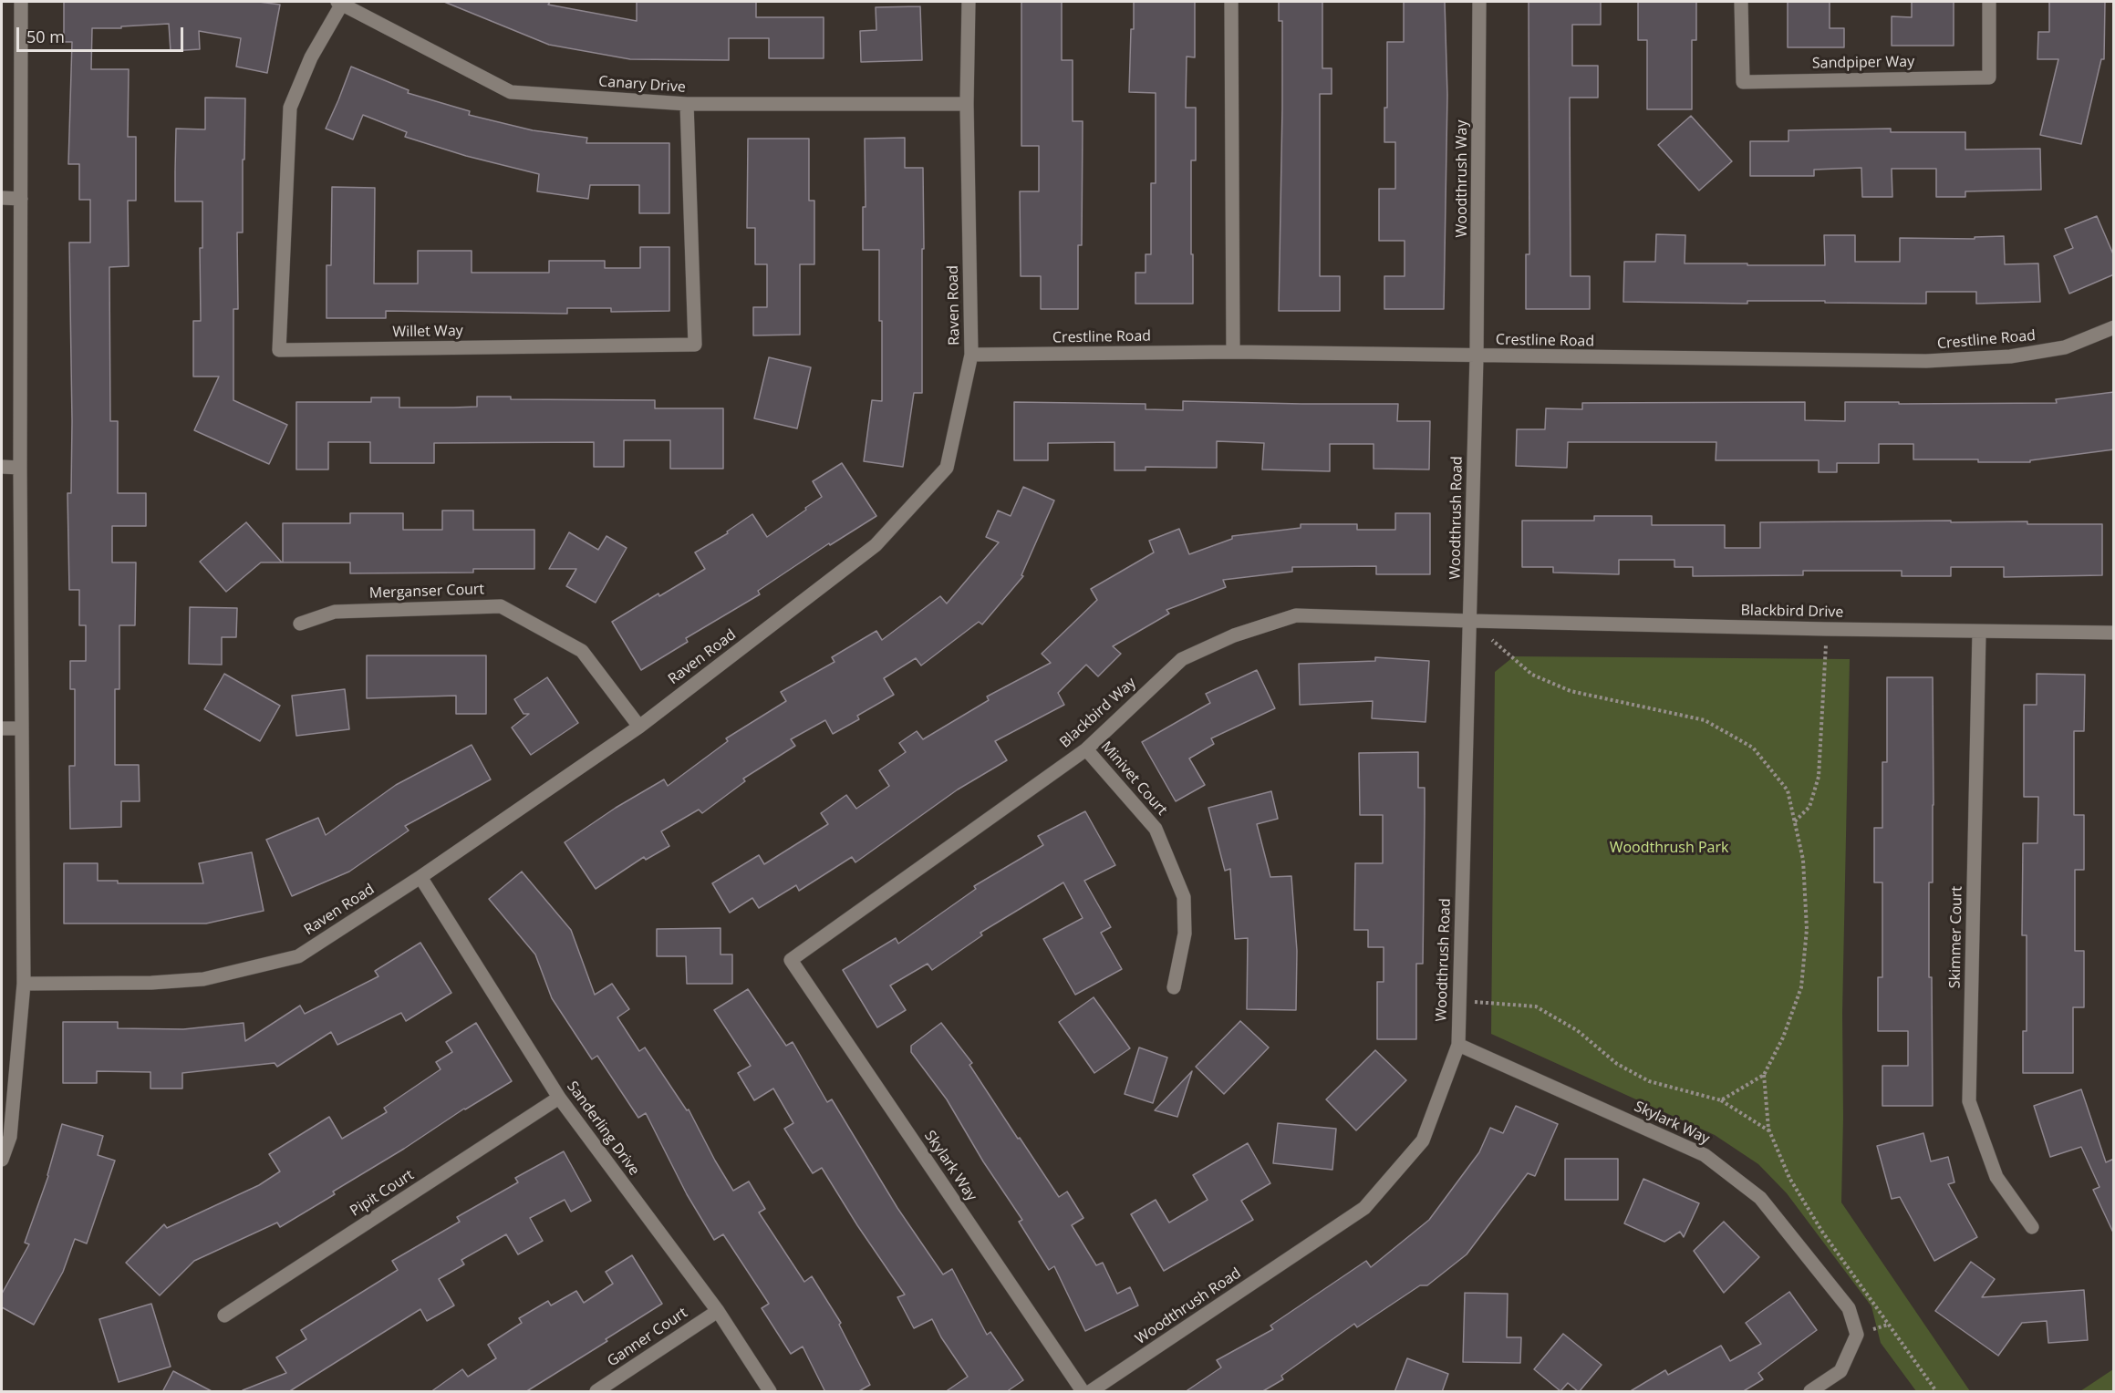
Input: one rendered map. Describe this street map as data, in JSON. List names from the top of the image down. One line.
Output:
{"streets":{"street":["Sandpiper Way","Canary Drive","Woodthrush Way","Raven Road","Willet Way","Crestline Road","Woodthrush Road","Merganser Court","Blackbird Drive","Blackbird Way","Minivet Court","Skimmer Court","Skylark Way","Sanderling Drive","Pipit Court","Ganner Court"]},"crossings":[["Canary Drive","Raven Road"],["Canary Drive","Willet Way"],["Woodthrush Way","Crestline Road"],["Woodthrush Way","Woodthrush Road"],["Raven Road","Crestline Road"],["Raven Road","Merganser Court"],["Raven Road","Sanderling Drive"],["Crestline Road","Woodthrush Road"],["Woodthrush Road","Blackbird Drive"],["Woodthrush Road","Blackbird Way"],["Woodthrush Road","Skylark Way"],["Blackbird Drive","Blackbird Way"],["Blackbird Drive","Skimmer Court"],["Blackbird Way","Minivet Court"],["Blackbird Way","Skylark Way"],["Sanderling Drive","Pipit Court"],["Sanderling Drive","Ganner Court"]],"parks":["Woodthrush Park"],"scale_bar":"50 m"}
